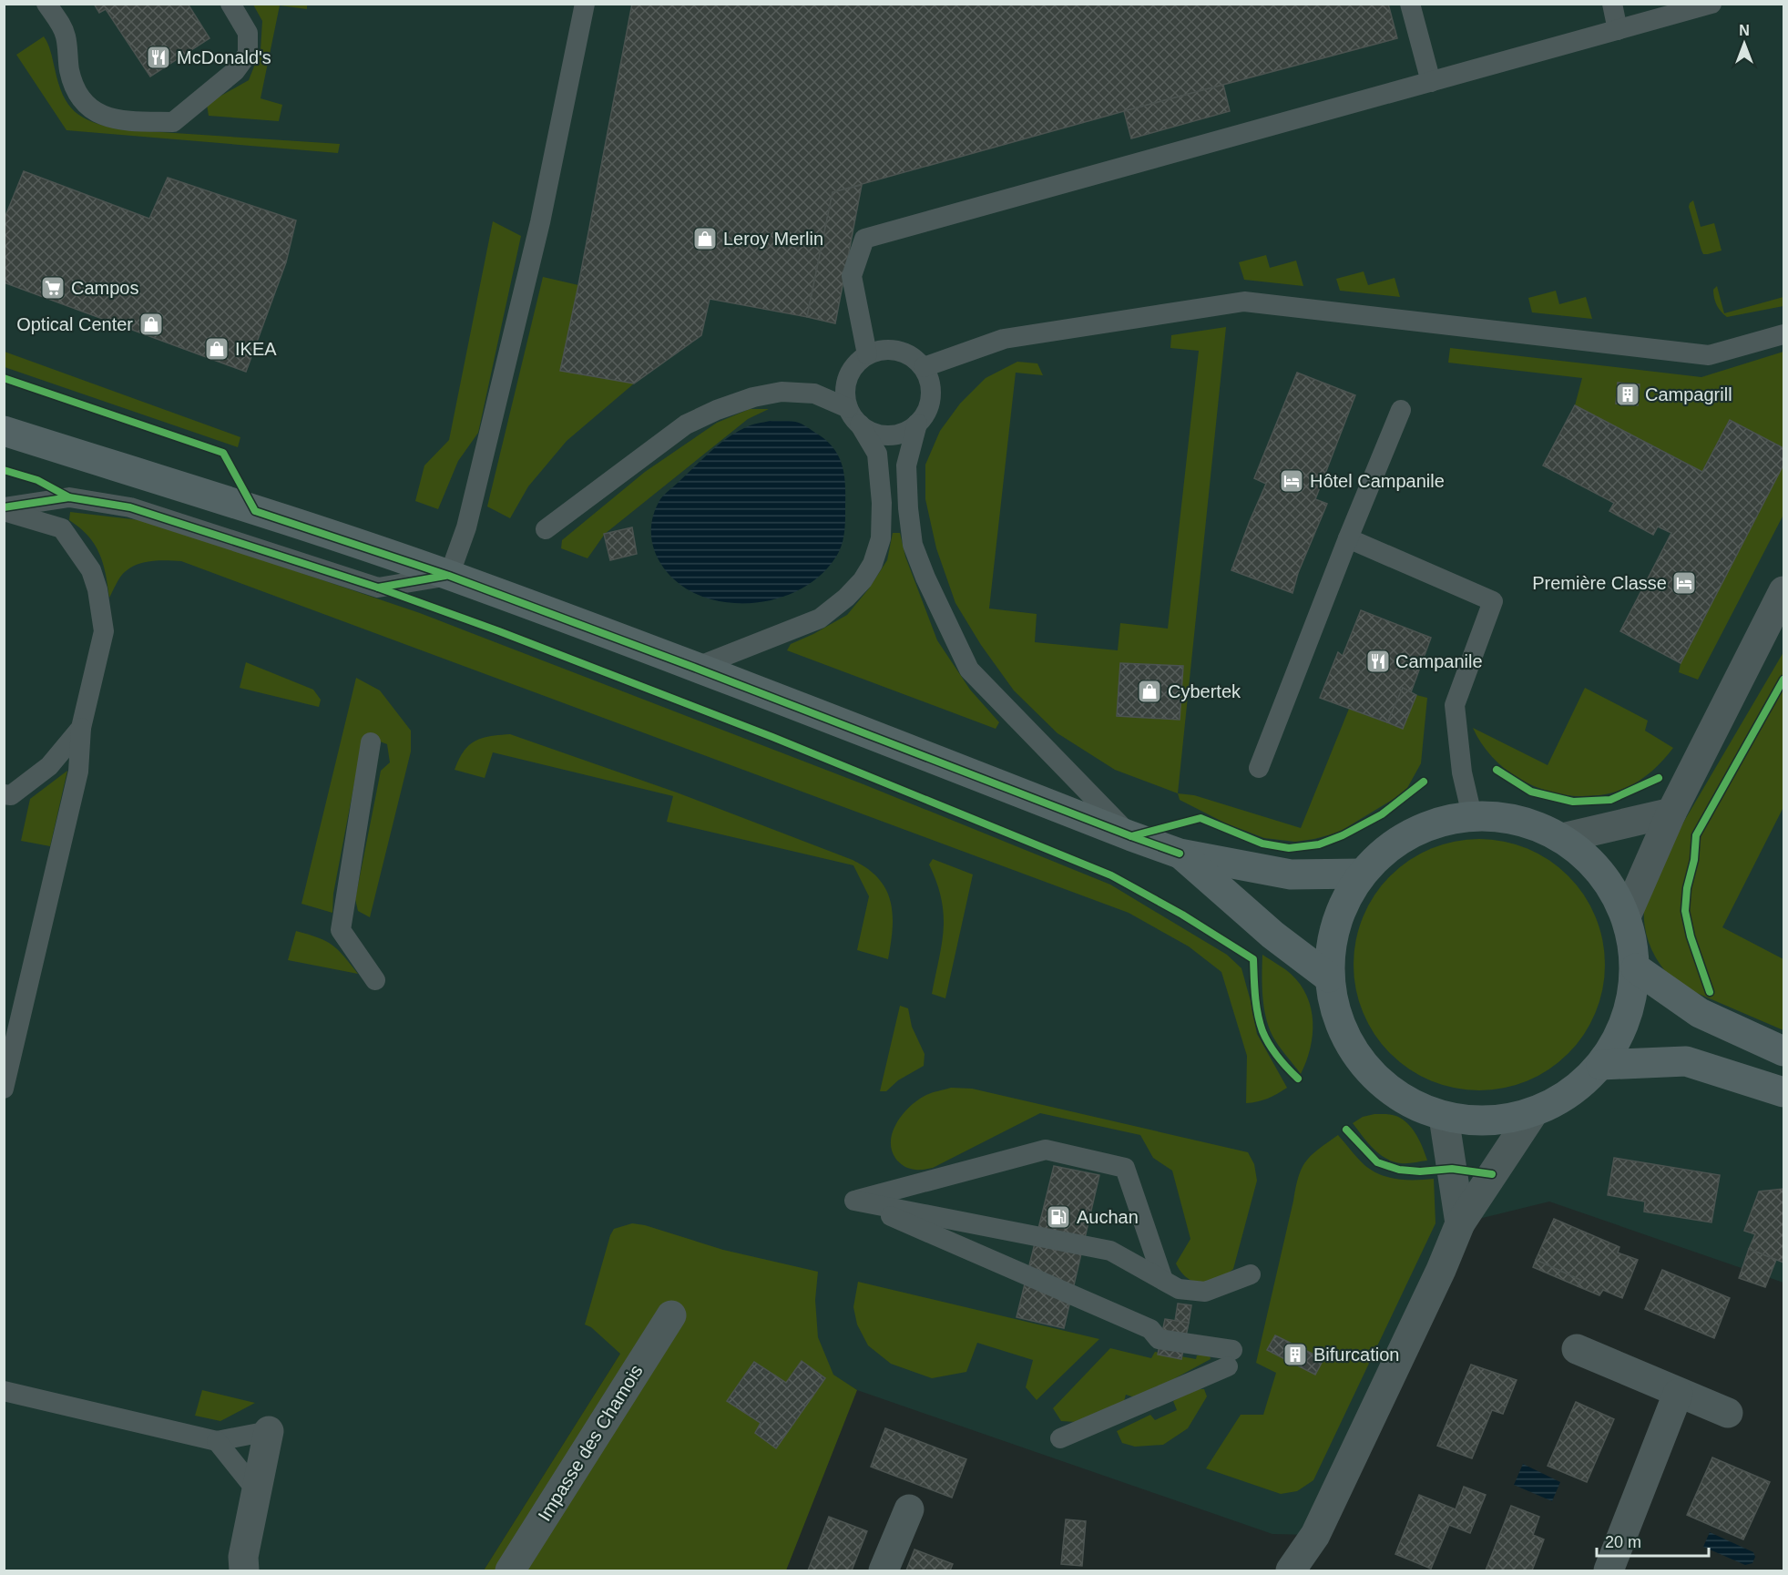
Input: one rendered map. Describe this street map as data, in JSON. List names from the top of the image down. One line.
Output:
{"streets":{"street":["Impasse des Chamois"]},"places":{"restaurant":["McDonald's","Campanile"],"shop":["Leroy Merlin","Optical Center","IKEA","Cybertek"],"supermarket":["Campos"],"building":["Campagrill","Bifurcation"],"hotel":["Hôtel Campanile","Première Classe"],"fuel station":["Auchan"]},"scale_bar":"20 m","north":"top"}
